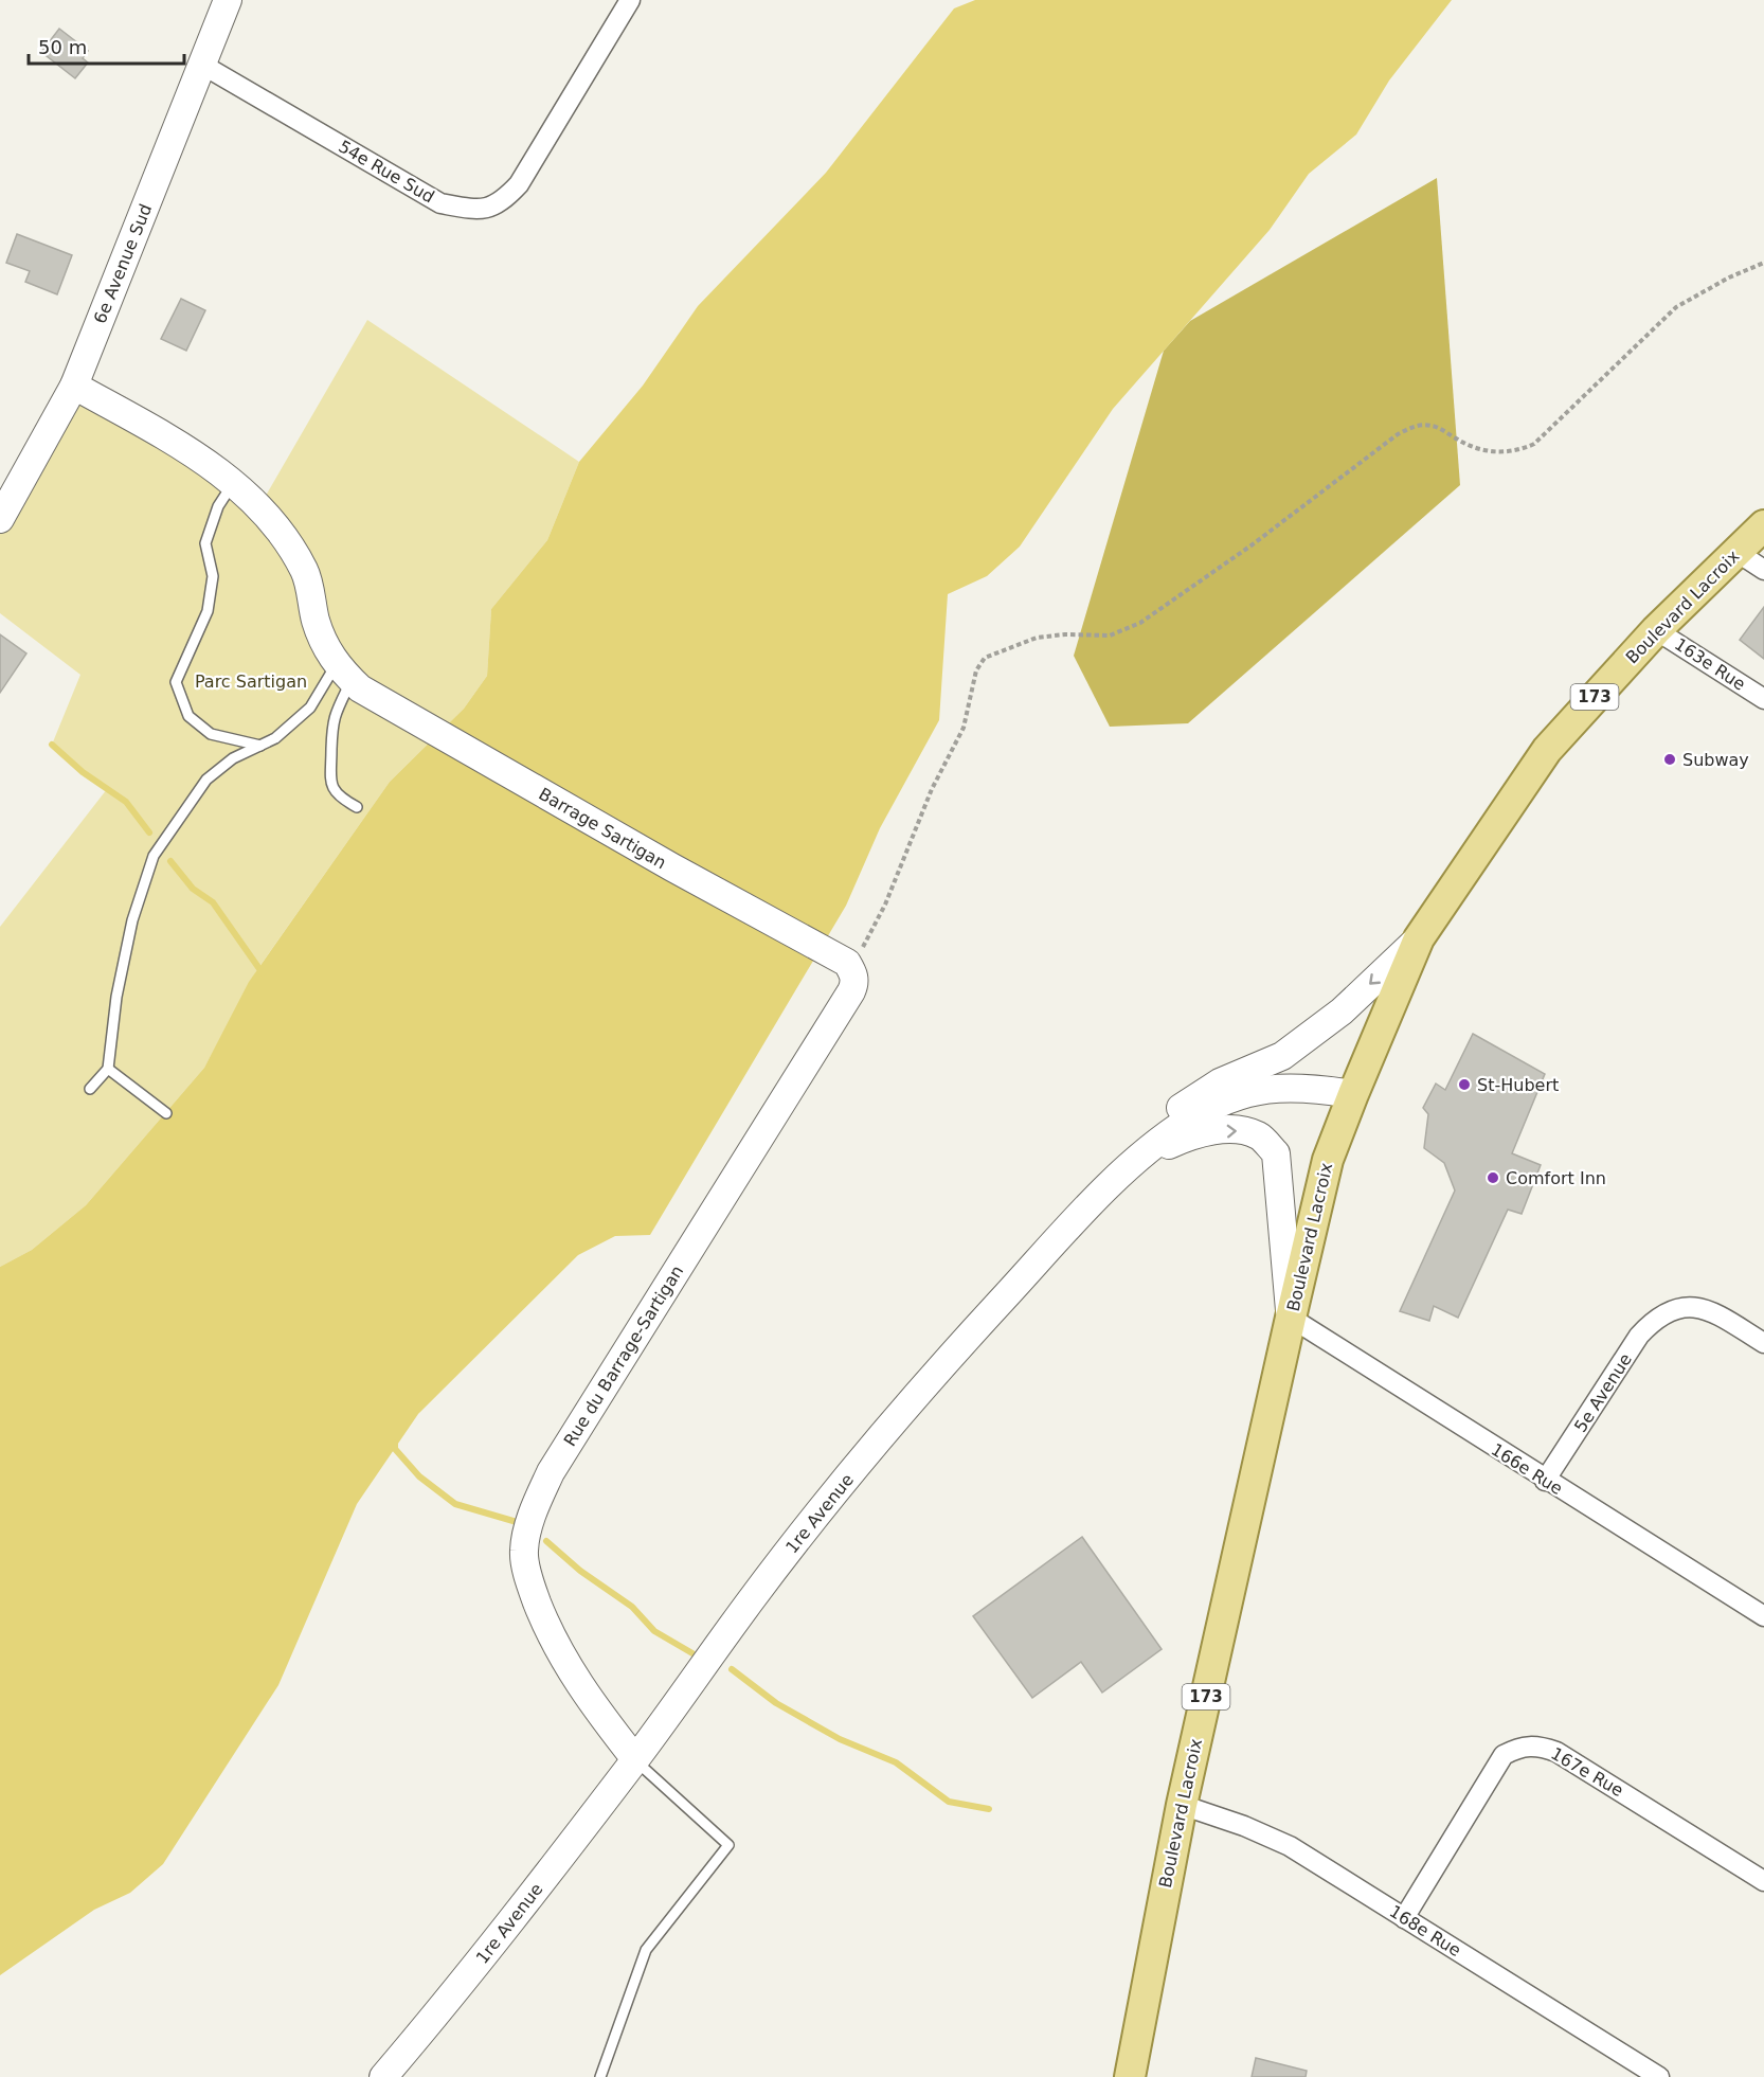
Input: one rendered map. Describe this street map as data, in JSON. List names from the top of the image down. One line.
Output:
{"streets":{"main road":["6e Avenue Sud","Boulevard Lacroix","173","Barrage Sartigan","Rue du Barrage-Sartigan","1re Avenue"],"street":["54e Rue Sud","163e Rue","5e Avenue","166e Rue","167e Rue","168e Rue"]},"crossings":[["54e Rue Sud","6e Avenue Sud"],["Boulevard Lacroix","163e Rue"],["Boulevard Lacroix","166e Rue"],["Boulevard Lacroix","1re Avenue"],["Boulevard Lacroix","168e Rue"],["Barrage Sartigan","Rue du Barrage-Sartigan"],["Rue du Barrage-Sartigan","1re Avenue"],["5e Avenue","166e Rue"],["167e Rue","168e Rue"]],"parks":["Parc Sartigan"],"places":["Subway","St-Hubert","Comfort Inn"],"scale_bar":"50 m"}
